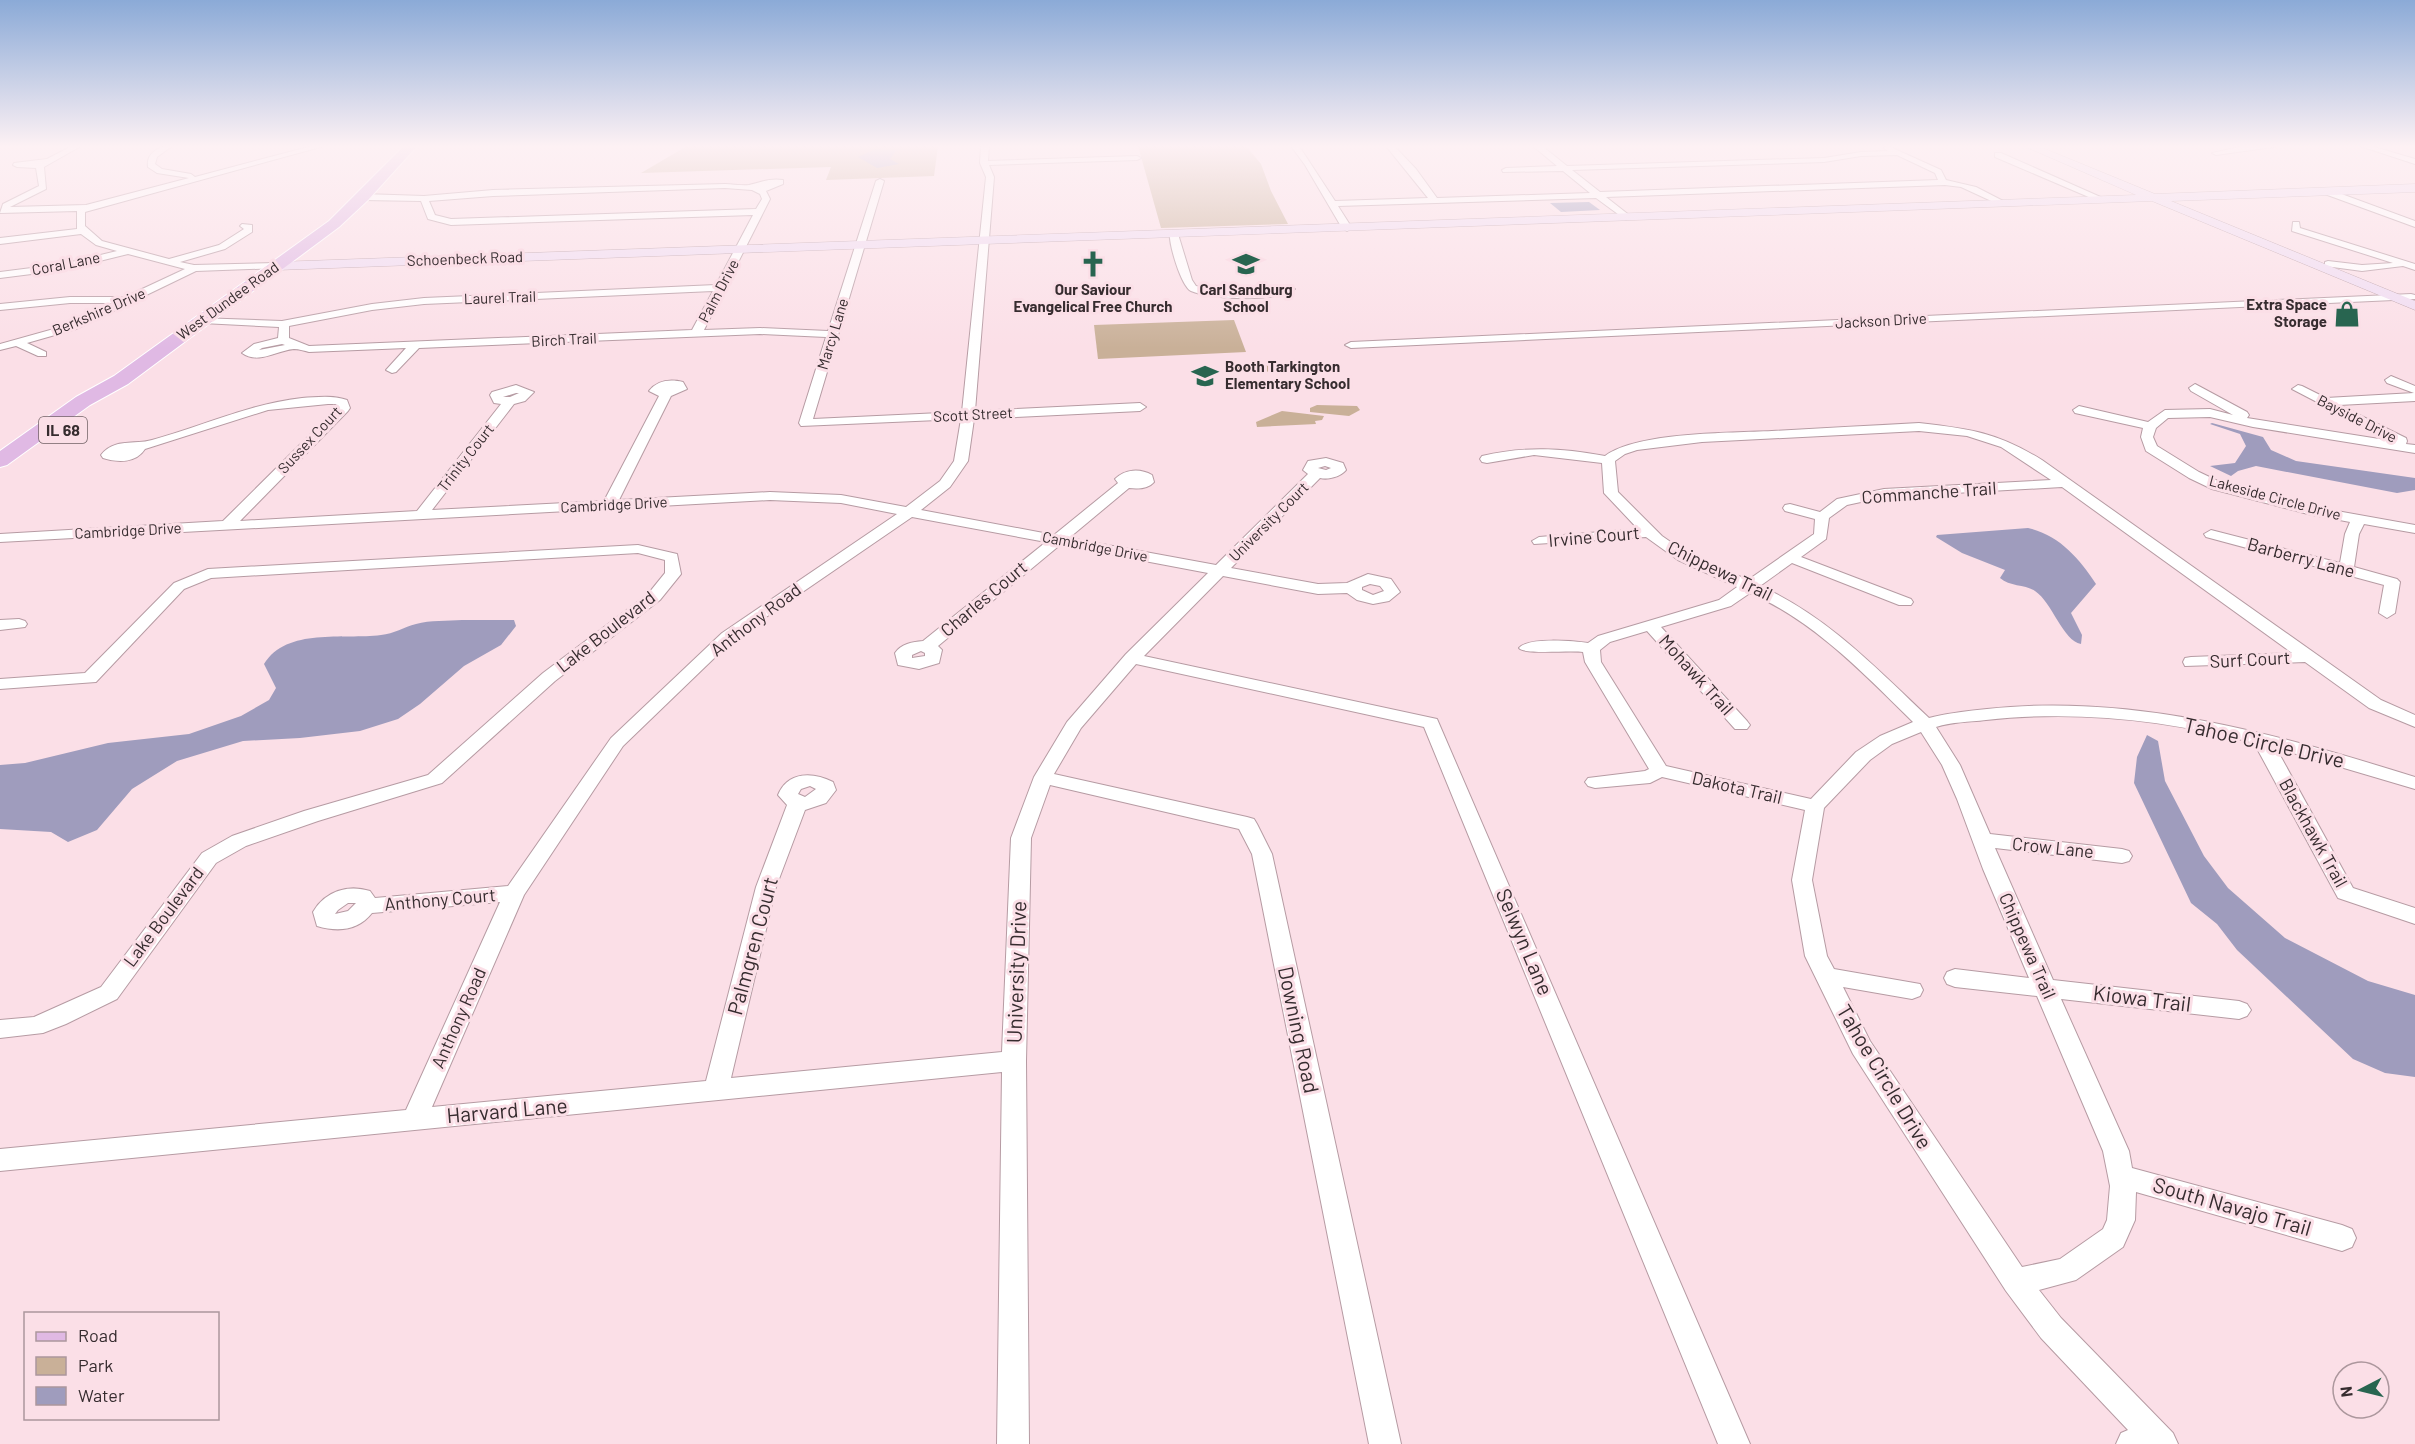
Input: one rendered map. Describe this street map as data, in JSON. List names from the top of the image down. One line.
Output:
{"streets":{"main road":["Schoenbeck Road","West Dundee Road","IL 68"],"street":["Coral Lane","Palm Drive","Laurel Trail","Berkshire Drive","Jackson Drive","Marcy Lane","Birch Trail","Scott Street","Bayside Drive","Sussex Court","Trinity Court","Commanche Trail","Lakeside Circle Drive","Cambridge Drive","University Court","Irvine Court","Barberry Lane","Chippewa Trail","Charles Court","Anthony Road","Lake Boulevard","Surf Court","Mohawk Trail","Tahoe Circle Drive","Dakota Trail","Blackhawk Trail","Crow Lane","Anthony Court","Selwyn Lane","Palmgren Court","University Drive","Kiowa Trail","Downing Road","Harvard Lane","South Navajo Trail"]},"crossings":[["Schoenbeck Road","Palm Drive"],["Schoenbeck Road","West Dundee Road"],["Schoenbeck Road","Marcy Lane"],["Schoenbeck Road","Anthony Road"],["Palm Drive","Laurel Trail"],["Palm Drive","Birch Trail"],["West Dundee Road","IL 68"],["Marcy Lane","Birch Trail"],["Marcy Lane","Scott Street"],["Scott Street","Anthony Road"],["Sussex Court","Cambridge Drive"],["Trinity Court","Cambridge Drive"],["Cambridge Drive","University Court"],["Cambridge Drive","Charles Court"],["Cambridge Drive","Anthony Road"],["Cambridge Drive","University Drive"],["University Court","University Drive"],["Irvine Court","Chippewa Trail"],["Chippewa Trail","Tahoe Circle Drive"],["Chippewa Trail","Crow Lane"],["Chippewa Trail","Kiowa Trail"],["Chippewa Trail","South Navajo Trail"],["Anthony Road","Anthony Court"],["Anthony Road","Harvard Lane"],["Tahoe Circle Drive","Dakota Trail"],["Tahoe Circle Drive","Blackhawk Trail"],["Selwyn Lane","University Drive"],["Palmgren Court","Harvard Lane"],["University Drive","Downing Road"],["University Drive","Harvard Lane"]],"places":{"church":["Our Saviour Evangelical Free Church"],"school or university":["Carl Sandburg School","Booth Tarkington Elementary School"],"shop":["Extra Space Storage"]},"legend":["Road","Park","Water"],"north":"left"}
